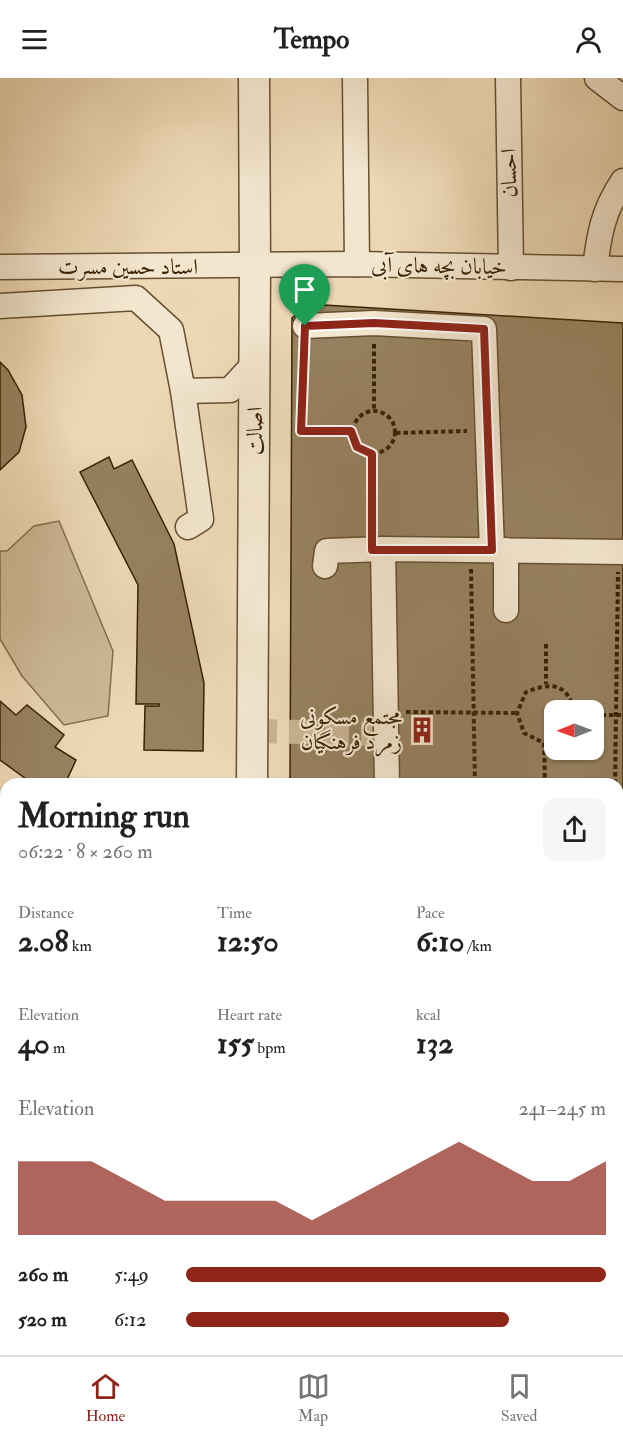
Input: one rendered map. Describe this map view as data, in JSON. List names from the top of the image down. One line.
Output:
{"streets":{"street":["احسان","خیابان بچه های آبی","استاد حسین مسرت","اصالت"]},"crossings":[["احسان","خیابان بچه های آبی"],["خیابان بچه های آبی","استاد حسین مسرت"],["خیابان بچه های آبی","اصالت"],["استاد حسین مسرت","اصالت"]],"places":{"building":["مجتمع مسکونی زمرد فرهنگیان"]},"north":"left","page":{"header":"Tempo","heading":["Morning run","06:22 · 8 × 260 m"],"stats":[["Distance","2.08 km"],["Time","12:50"],["Pace","6:10 /km"],["Elevation","40 m"],["Heart rate","155 bpm"],["kcal","132"]],"chart":["Elevation","241–245 m"],"list":[{"name":"260 m","note":"5:49"},{"name":"520 m","note":"6:12"}],"tabs":["Home","Map","Saved"]}}
